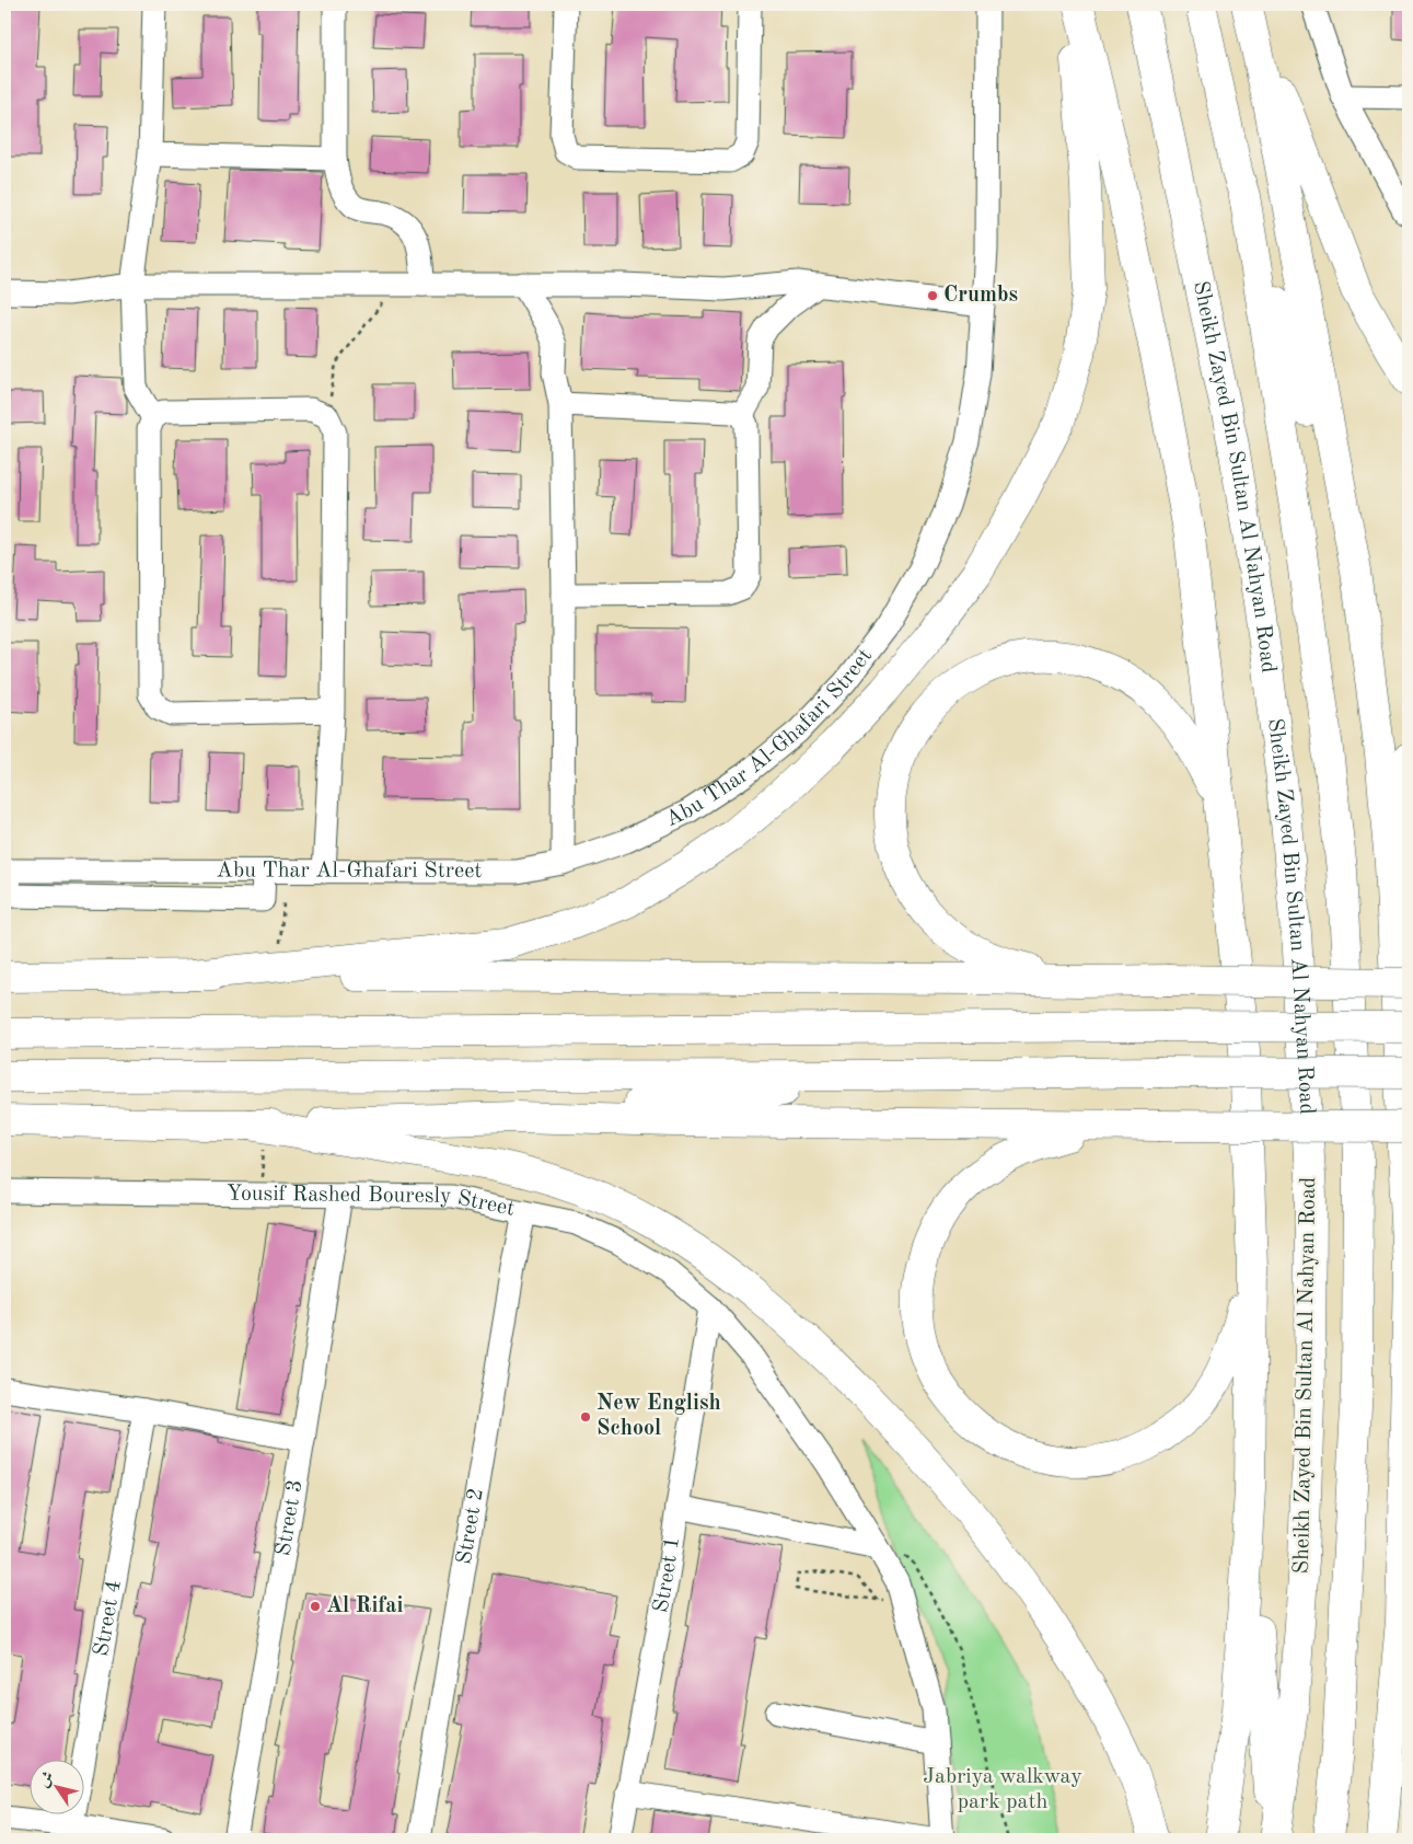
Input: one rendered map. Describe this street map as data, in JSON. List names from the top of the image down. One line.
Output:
{"streets":{"highway":["Sheikh Zayed Bin Sultan Al Nahyan Road"],"street":["Abu Thar Al-Ghafari Street","Yousif Rashed Bouresly Street","Street 3","Street 2","Street 1","Street 4"]},"crossings":[["Yousif Rashed Bouresly Street","Street 3"],["Yousif Rashed Bouresly Street","Street 2"],["Yousif Rashed Bouresly Street","Street 1"]],"parks":["Jabriya walkway park path"],"places":["Crumbs","New English School","Al Rifai"],"north":"top left"}
